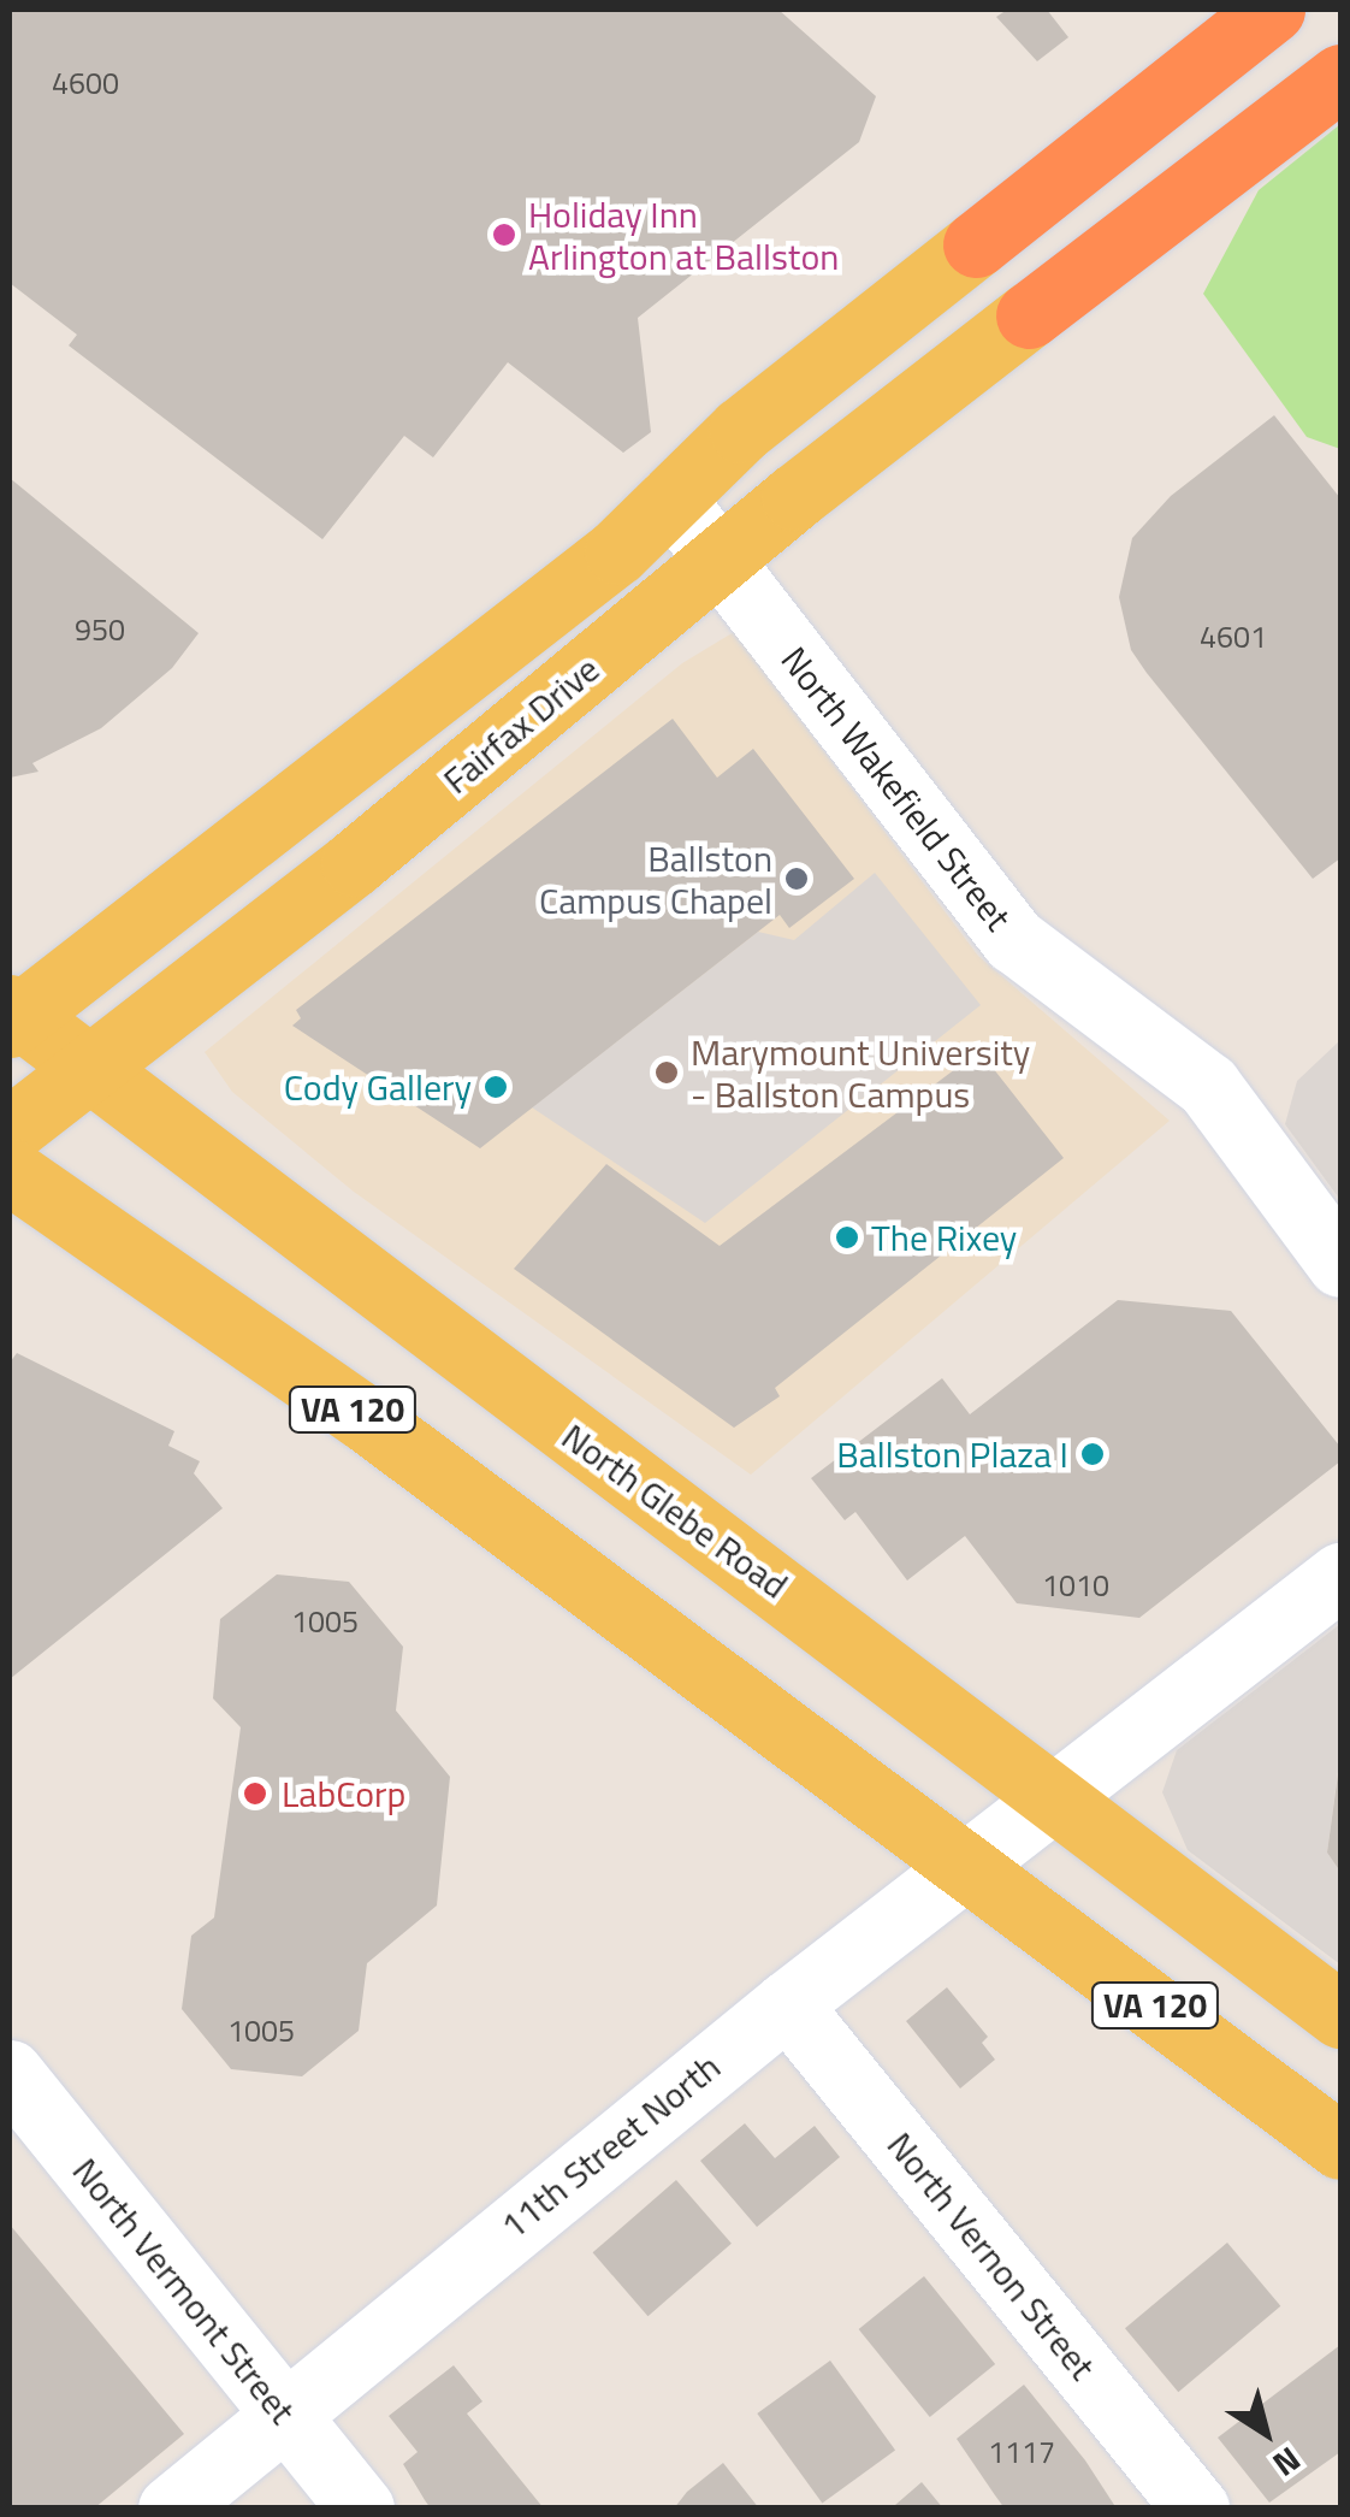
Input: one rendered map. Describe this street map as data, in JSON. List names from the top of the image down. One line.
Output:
{"streets":{"main road":["Fairfax Drive","VA 120","North Glebe Road"],"street":["North Wakefield Street","11th Street North","North Vernon Street","North Vermont Street"]},"crossings":[["Fairfax Drive","North Wakefield Street"],["Fairfax Drive","North Glebe Road"],["VA 120","11th Street North"],["North Glebe Road","11th Street North"],["11th Street North","North Vernon Street"],["11th Street North","North Vermont Street"]],"places":["Holiday Inn Arlington at Ballston","Ballston Campus Chapel","Marymount University - Ballston Campus","Cody Gallery","The Rixey","Ballston Plaza I","LabCorp"],"house_numbers":["4600","950","4601","1010","1005","1005","1117"],"north":"bottom right"}
